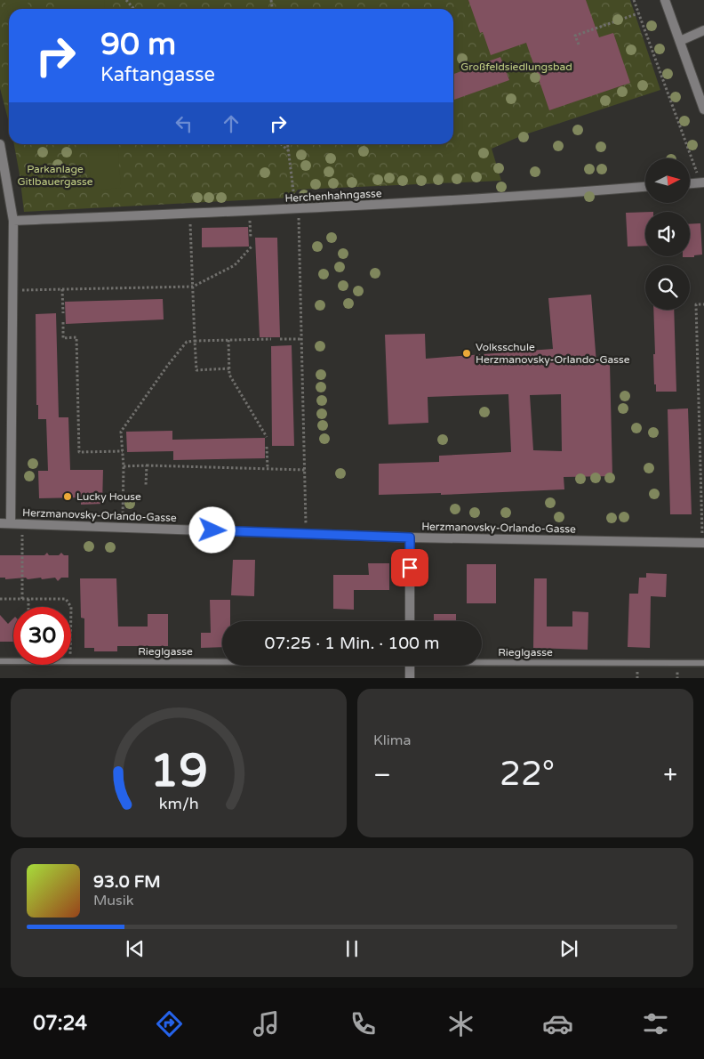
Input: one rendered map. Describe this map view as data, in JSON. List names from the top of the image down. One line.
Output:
{"streets":{"street":["Herchenhahngasse","Herzmanovsky-Orlando-Gasse"],"lane":["Rieglgasse"]},"parks":["Großfeldsiedlungsbad","Parkanlage Gitlbauergasse"],"places":["Volksschule Herzmanovsky-Orlando-Gasse","Lucky House"],"north":"right","page":{"turn":["90 m","Kaftangasse"],"limit":"30","trip":"07:25 · 1 Min. · 100 m","tile":"Klima","heat":["−","22°","+"],"song":["93.0 FM","Musik"],"tabs":"07:24","gauge":["19","km/h"]}}
